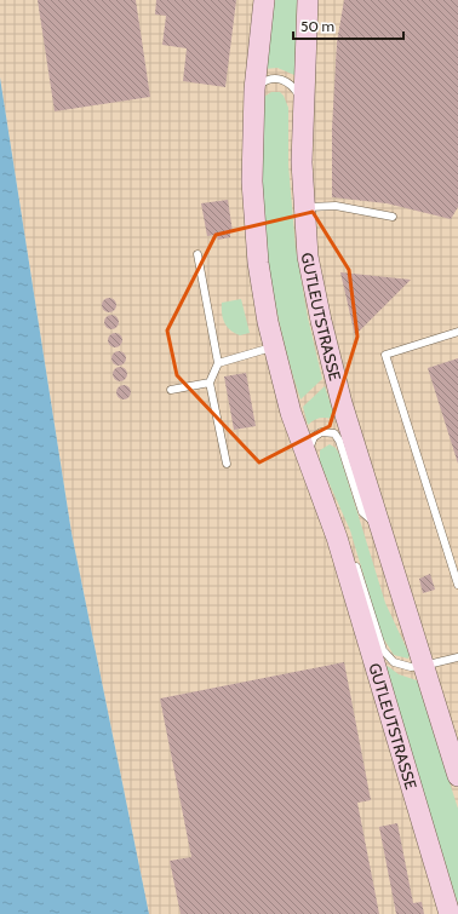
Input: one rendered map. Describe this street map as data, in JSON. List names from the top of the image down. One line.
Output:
{"streets":{"main road":["GUTLEUTSTRASSE"]},"scale_bar":"50 m"}
